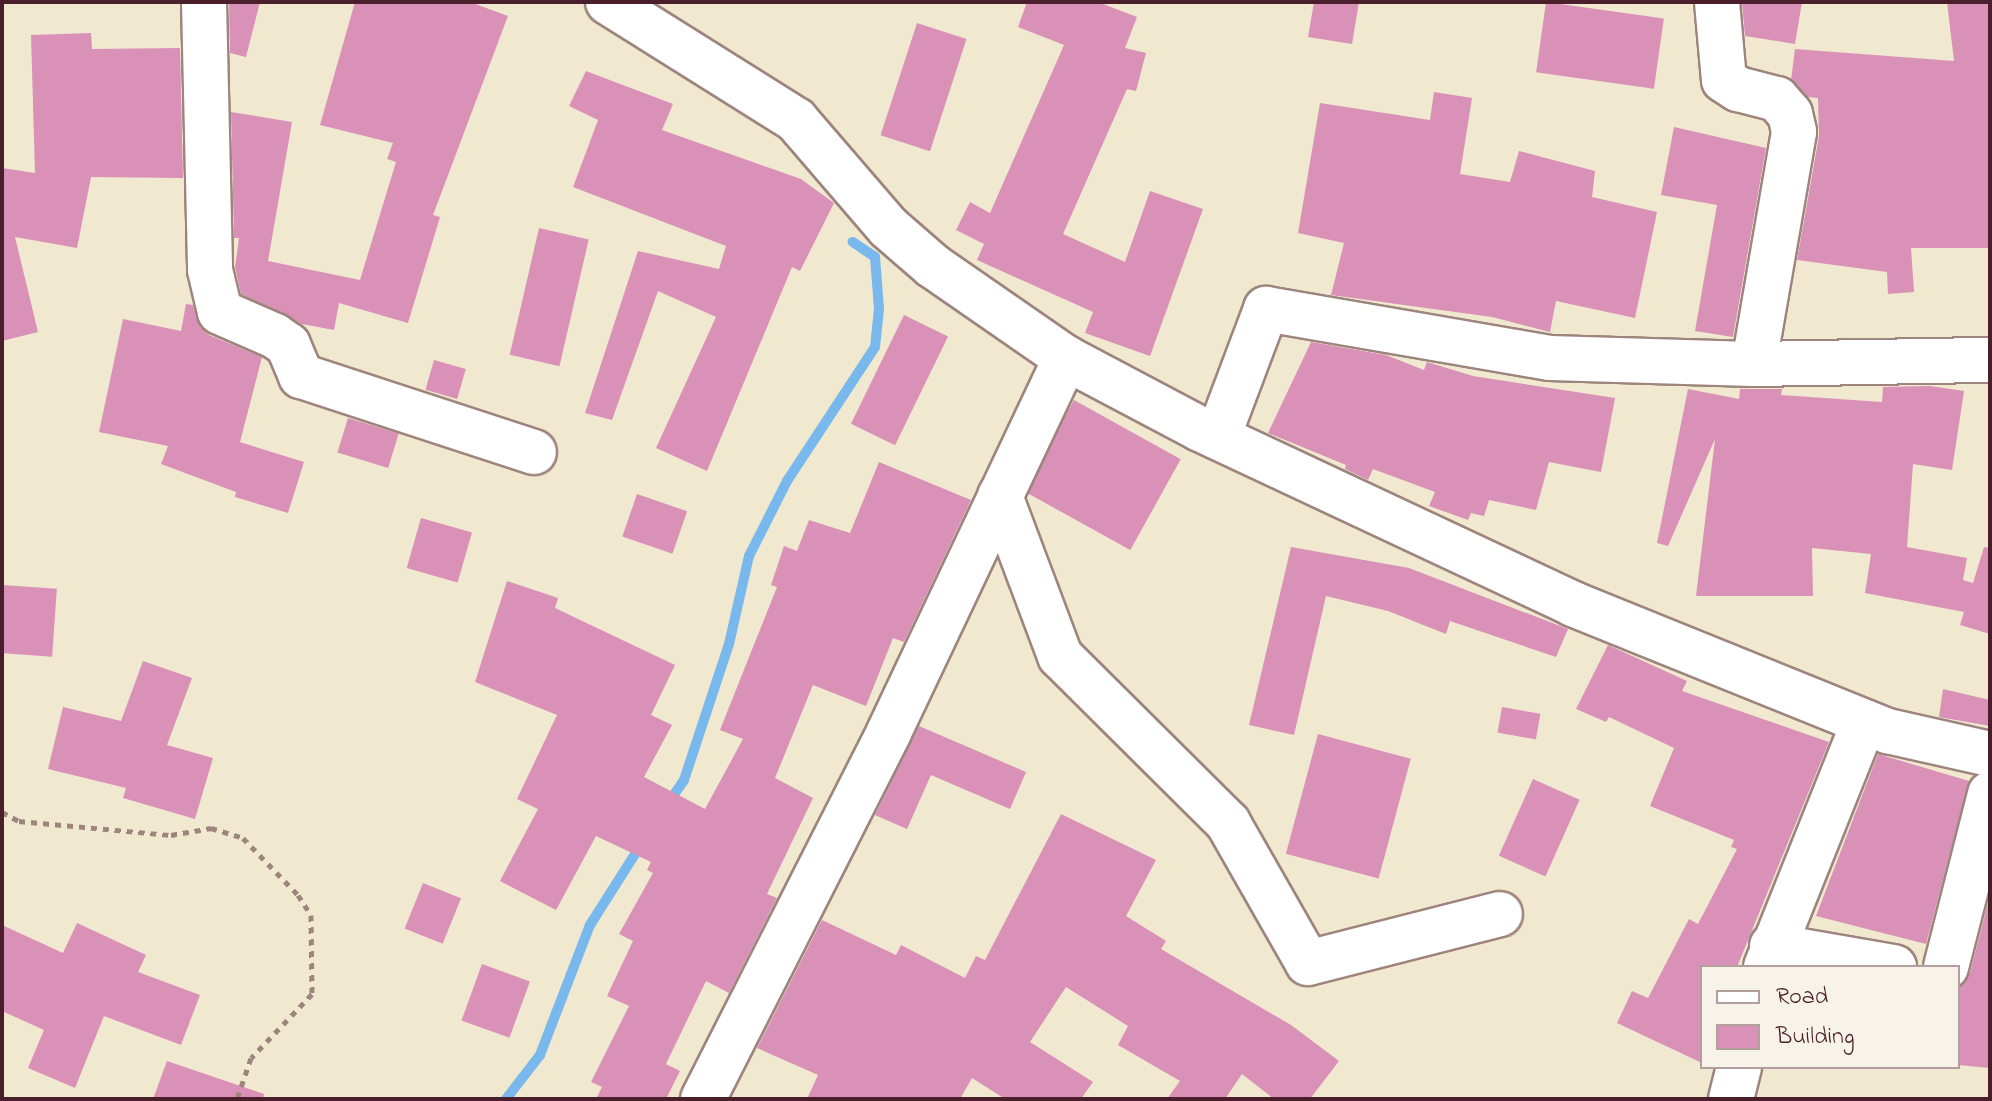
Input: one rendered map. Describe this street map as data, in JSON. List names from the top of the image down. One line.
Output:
{"legend":["Road","Building"]}
